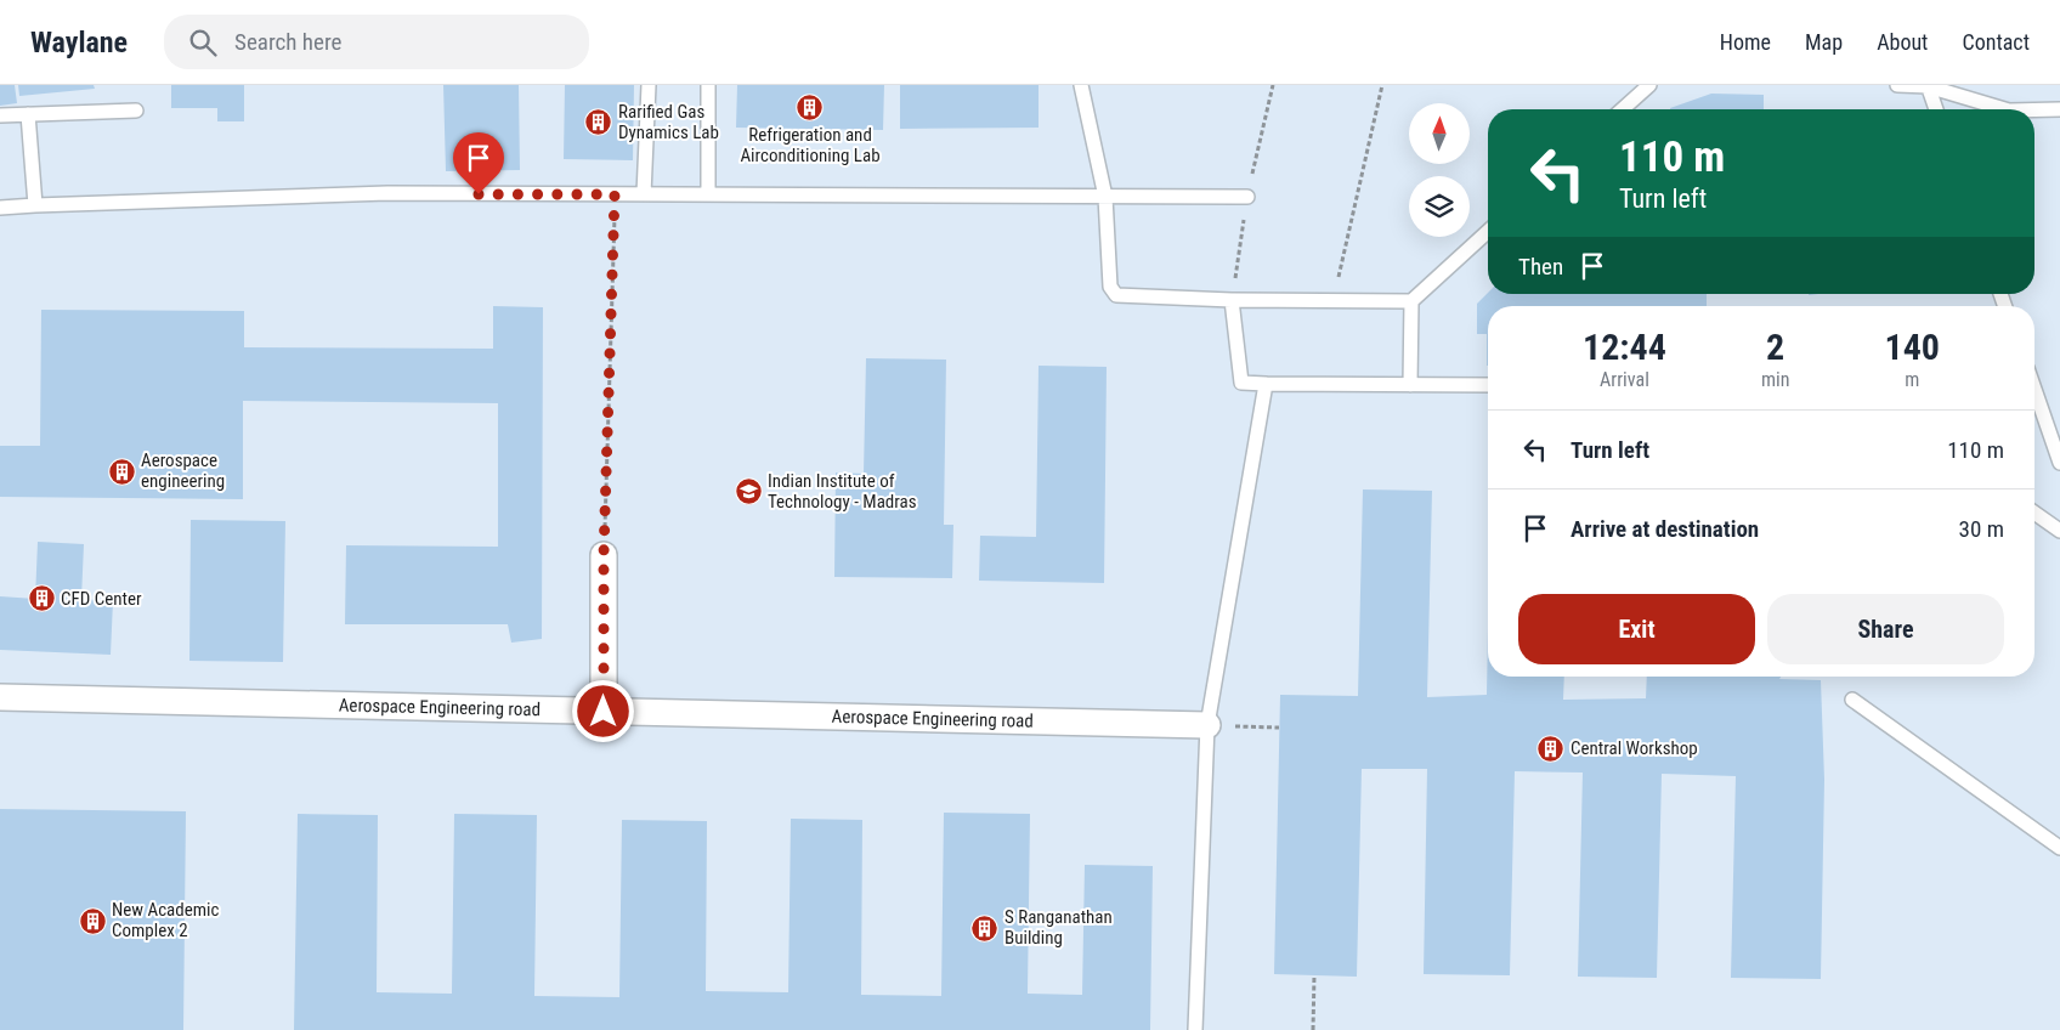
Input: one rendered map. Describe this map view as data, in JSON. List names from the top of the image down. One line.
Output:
{"streets":{"street":["Aerospace Engineering road"]},"places":{"building":["Refrigeration and Airconditioning Lab","Rarified Gas Dynamics Lab","Aerospace engineering","CFD Center","Central Workshop","New Academic Complex 2","S Ranganathan Building"],"school or university":["Indian Institute of Technology - Madras"]},"north":"top","page":{"header":"Waylane","search":"Search here","nav":["Home","Map","About","Contact"],"turn":["110 m","Turn left"],"then":"Then","eta":["12:44","Arrival","2","min","140","m"],"list":[{"name":"Turn left","value":"110 m"},{"name":"Arrive at destination","value":"30 m"}],"buttons":["Exit","Share"]}}
